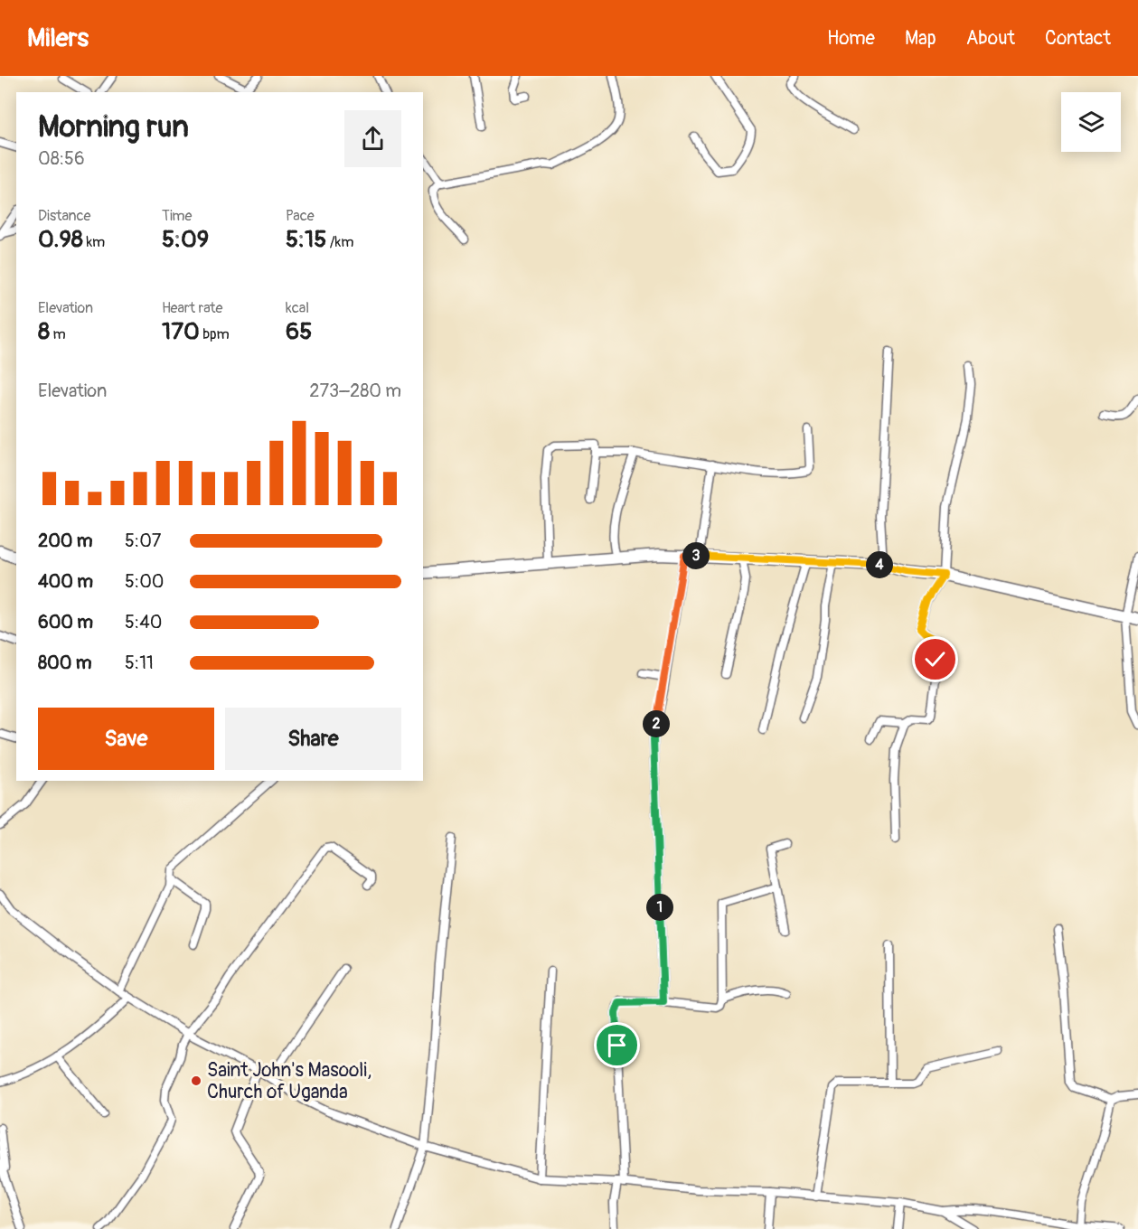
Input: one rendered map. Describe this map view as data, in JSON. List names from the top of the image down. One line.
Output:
{"places":["Saint John's Masooli, Church of Uganda"],"page":{"header":"Milers","nav":["Home","Map","About","Contact"],"heading":["Morning run","08:56"],"stats":[["Distance","0.98 km"],["Time","5:09"],["Pace","5:15 /km"],["Elevation","8 m"],["Heart rate","170 bpm"],["kcal","65"]],"chart":["Elevation","273–280 m"],"list":[{"name":"200 m","note":"5:07"},{"name":"400 m","note":"5:00"},{"name":"600 m","note":"5:40"},{"name":"800 m","note":"5:11"}],"pins":["3","4","2","1"],"buttons":["Save","Share"]}}
